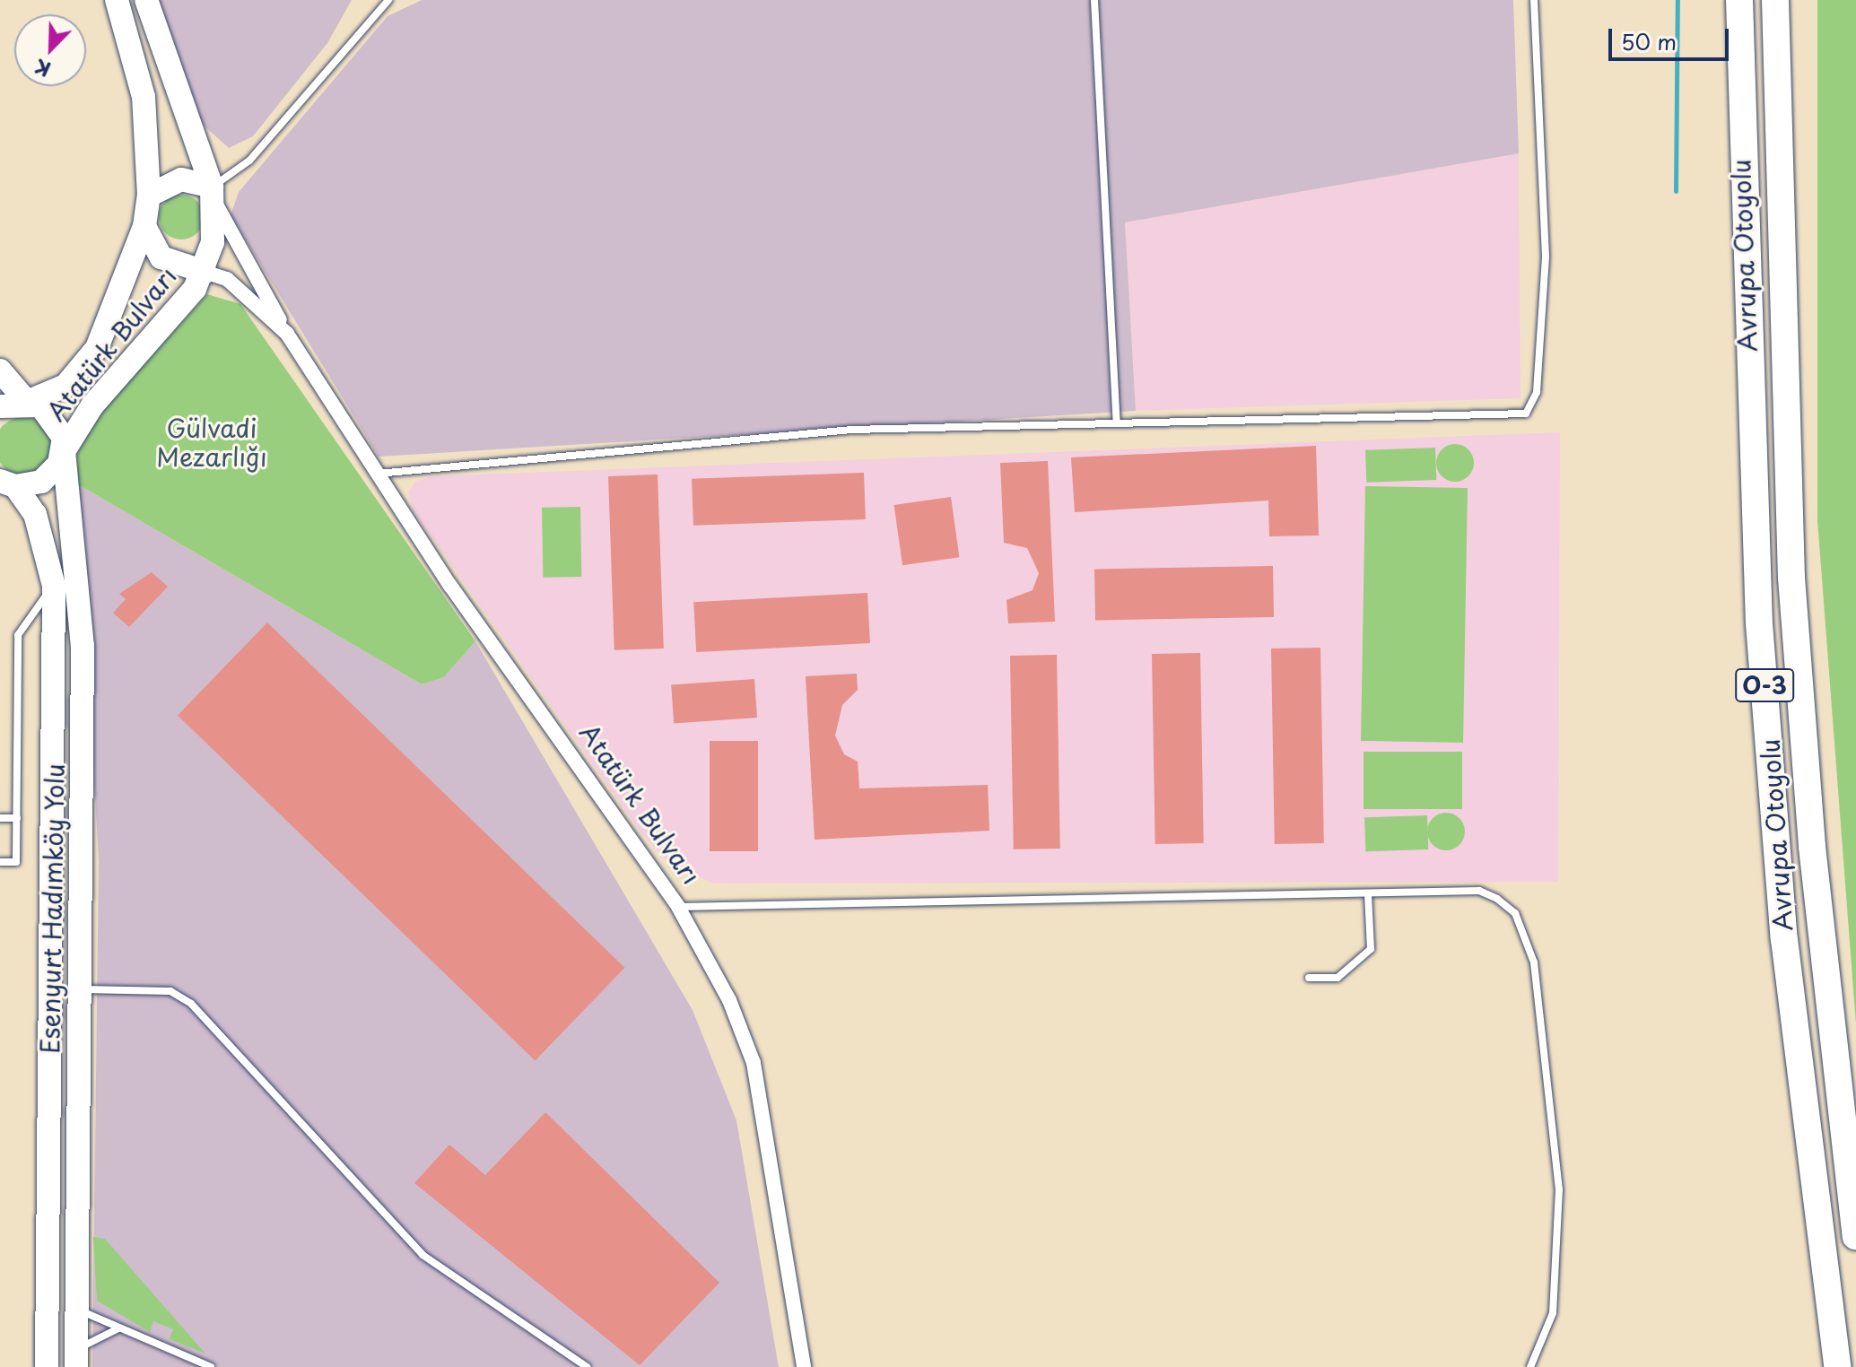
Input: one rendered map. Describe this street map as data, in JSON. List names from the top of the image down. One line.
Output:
{"streets":{"highway":["Avrupa Otoyolu","O-3"],"main road":["Atatürk Bulvarı","Esenyurt Hadımköy Yolu"]},"crossings":[["Atatürk Bulvarı","Esenyurt Hadımköy Yolu"]],"parks":["Gülvadi Mezarlığı"],"scale_bar":"50 m","north":"bottom left"}
